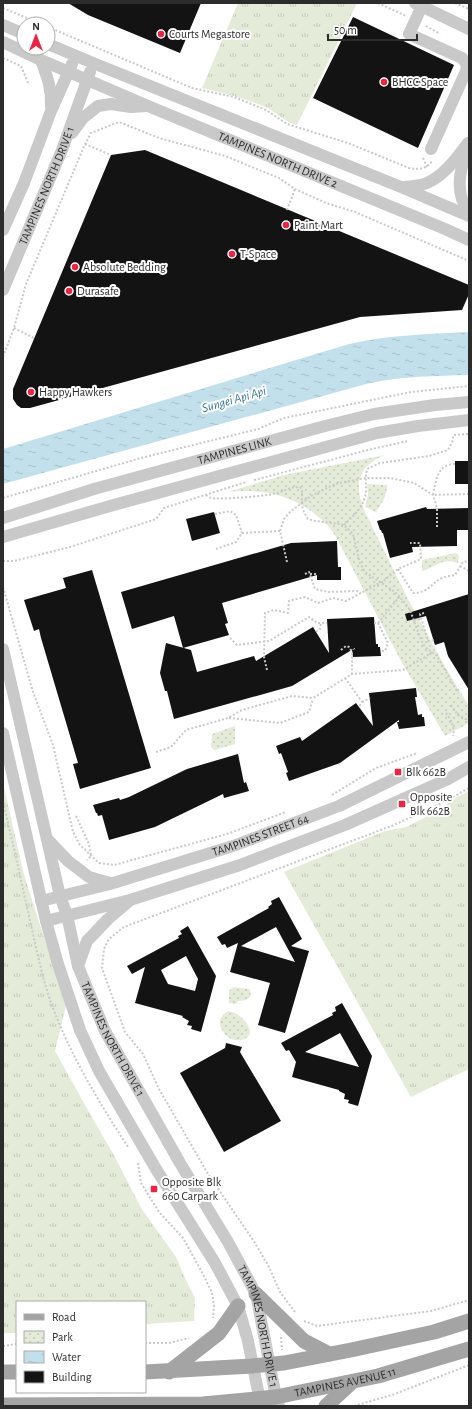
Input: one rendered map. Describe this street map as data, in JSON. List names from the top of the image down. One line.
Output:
{"streets":{"main road":["TAMPINES AVENUE 11"],"street":["TAMPINES NORTH DRIVE 2","TAMPINES NORTH DRIVE 1","TAMPINES LINK","TAMPINES STREET 64"]},"crossings":[["TAMPINES NORTH DRIVE 2","TAMPINES NORTH DRIVE 1"],["TAMPINES NORTH DRIVE 1","TAMPINES STREET 64"],["TAMPINES NORTH DRIVE 1","TAMPINES AVENUE 11"]],"water":["Sungei Api Api"],"places":{"other":["Courts Megastore","BHCC Space","Paint Mart","T-Space","Absolute Bedding","Durasafe","Happy Hawkers"],"transit":["Blk 662B","Opposite Blk 662B","Opposite Blk 660 Carpark"]},"legend":["Road","Park","Water","Building"],"scale_bar":"50 m","north":"top"}
